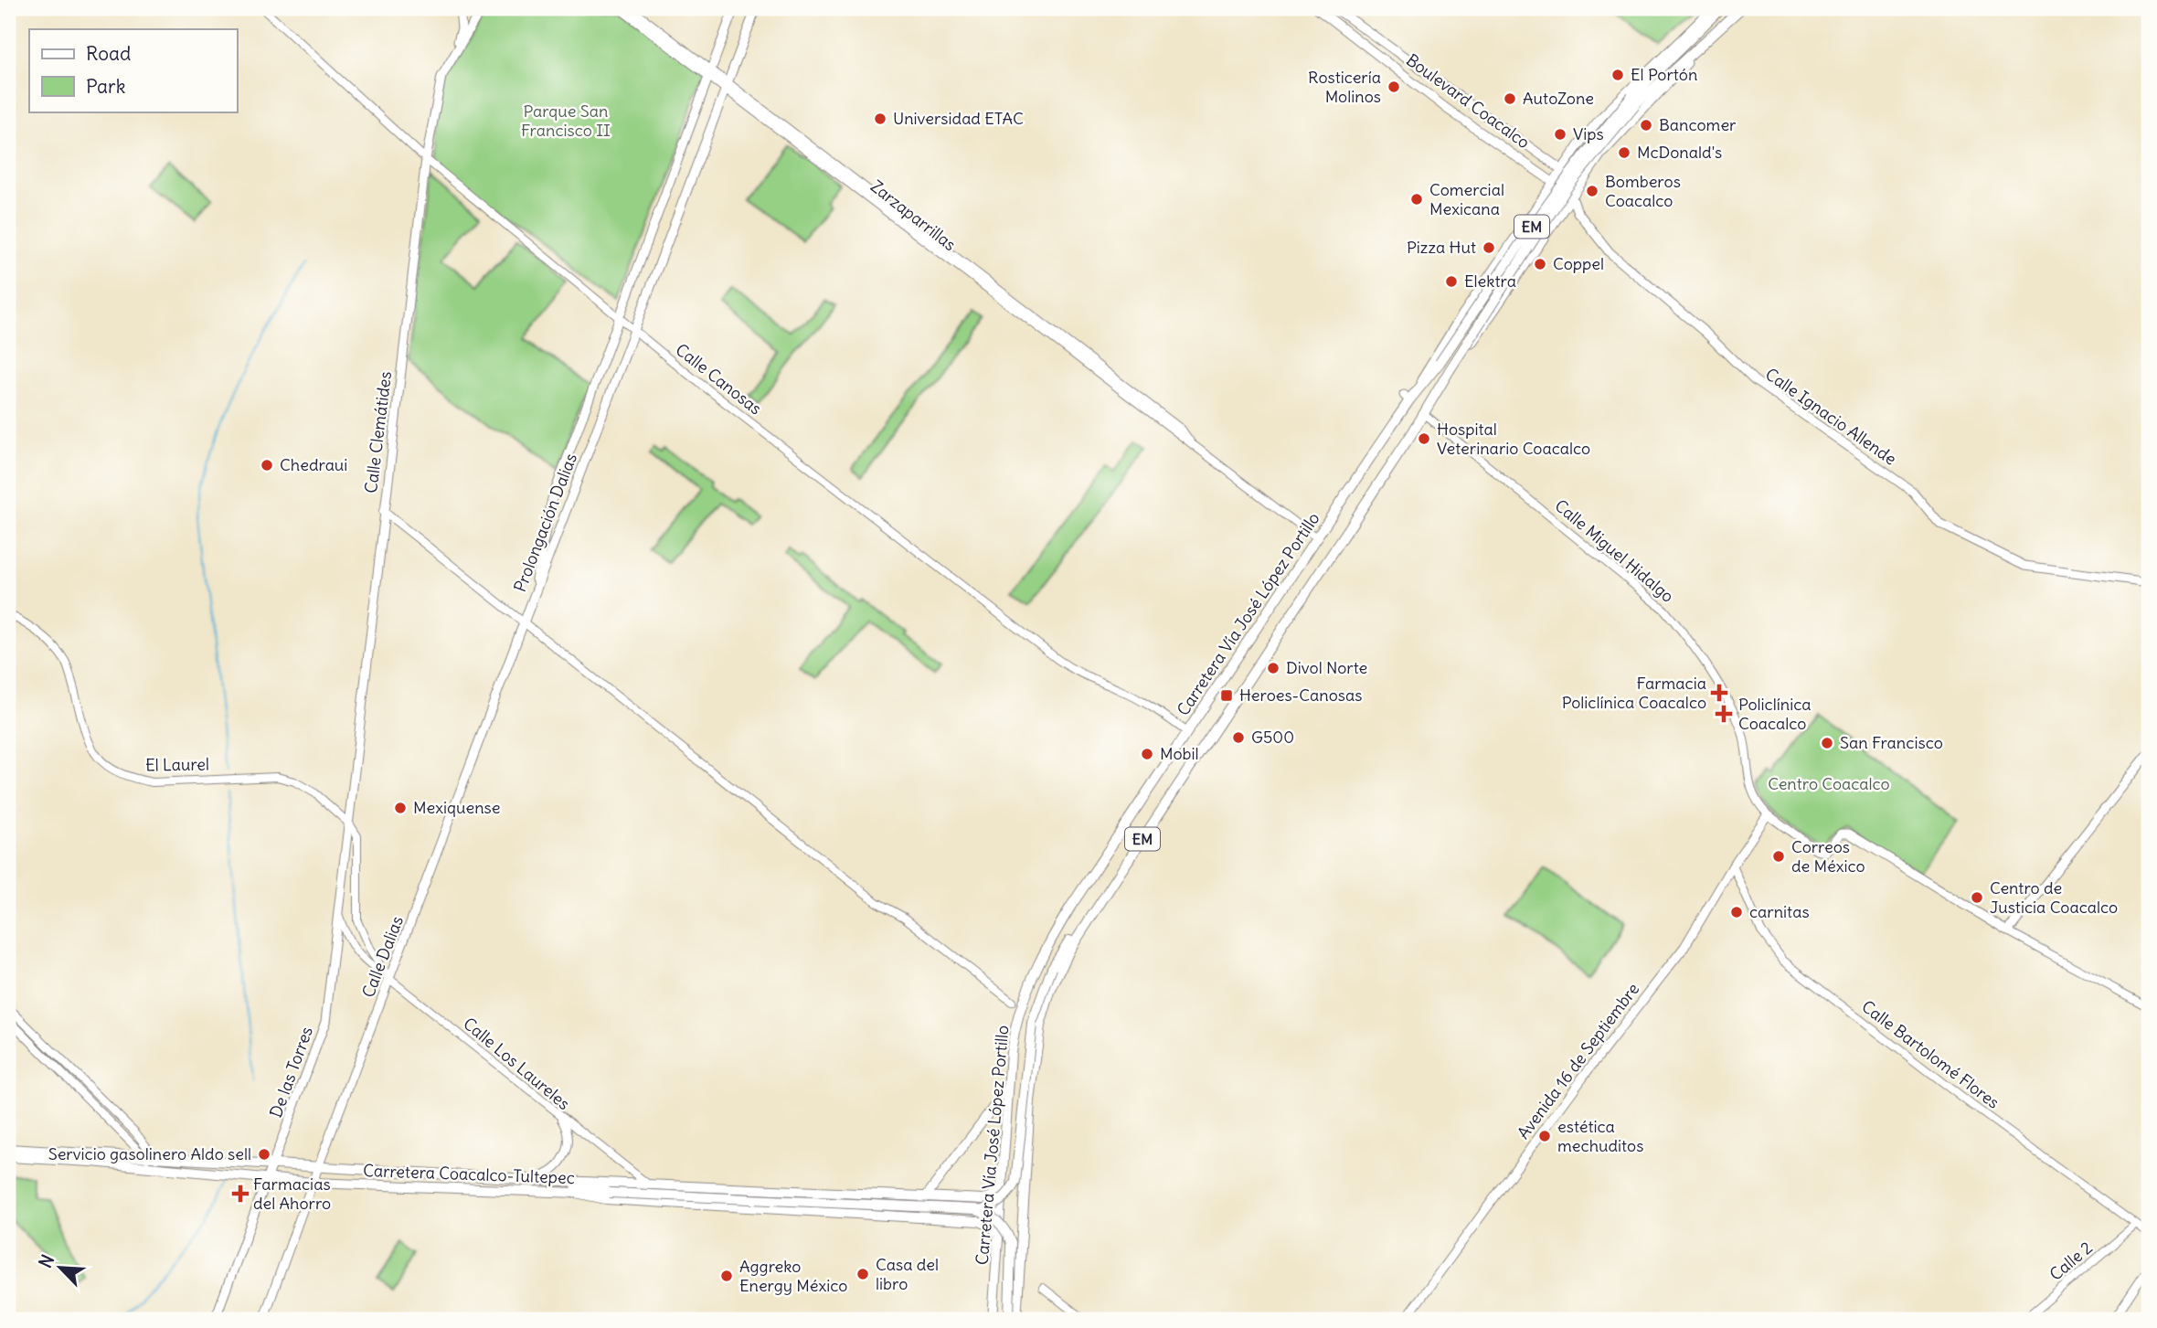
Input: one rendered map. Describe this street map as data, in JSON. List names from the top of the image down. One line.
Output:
{"streets":{"main road":["Boulevard Coacalco","EM","Calle Ignacio Allende","Calle Clemátides","Prolongación Dalias","Carretera Vía José López Portillo","Calle Dalias","Avenida 16 de Septiembre","De las Torres","Carretera Coacalco-Tultepec"],"street":["Zarzaparrillas","Calle Canosas","Calle Miguel Hidalgo","El Laurel","Calle Bartolomé Flores","Calle Los Laureles","Calle 2"]},"crossings":[["Boulevard Coacalco","Calle Ignacio Allende"],["Zarzaparrillas","Prolongación Dalias"],["Zarzaparrillas","Carretera Vía José López Portillo"],["Calle Canosas","Calle Clemátides"],["Calle Canosas","Prolongación Dalias"],["Calle Canosas","Carretera Vía José López Portillo"],["Calle Clemátides","El Laurel"],["Calle Clemátides","De las Torres"],["Prolongación Dalias","Calle Dalias"],["Calle Miguel Hidalgo","Carretera Vía José López Portillo"],["Calle Miguel Hidalgo","Avenida 16 de Septiembre"],["Carretera Vía José López Portillo","Carretera Coacalco-Tultepec"],["El Laurel","De las Torres"],["Calle Dalias","Calle Los Laureles"],["Calle Dalias","Carretera Coacalco-Tultepec"],["Calle Bartolomé Flores","Avenida 16 de Septiembre"],["Calle Bartolomé Flores","Calle 2"],["Calle Los Laureles","De las Torres"],["Calle Los Laureles","Carretera Coacalco-Tultepec"],["De las Torres","Carretera Coacalco-Tultepec"]],"parks":["Parque San Francisco II","Centro Coacalco"],"places":{"other":["El Portón","Rosticería Molinos","AutoZone","Universidad ETAC","Bancomer","Vips","McDonald's","Bomberos Coacalco","Comercial Mexicana","Pizza Hut","Coppel","Elektra","Hospital Veterinario Coacalco","Chedraui","Divol Norte","G500","San Francisco","Mobil","Mexiquense","Correos de México","Centro de Justicia Coacalco","carnitas","estética mechuditos","Servicio gasolinero Aldo sell","Casa del libro","Aggreko Energy México"],"health":["Farmacia Policlínica Coacalco","Policlínica Coacalco","Farmacias del Ahorro"],"transit":["Heroes-Canosas"]},"legend":["Road","Park"],"north":"top left"}
